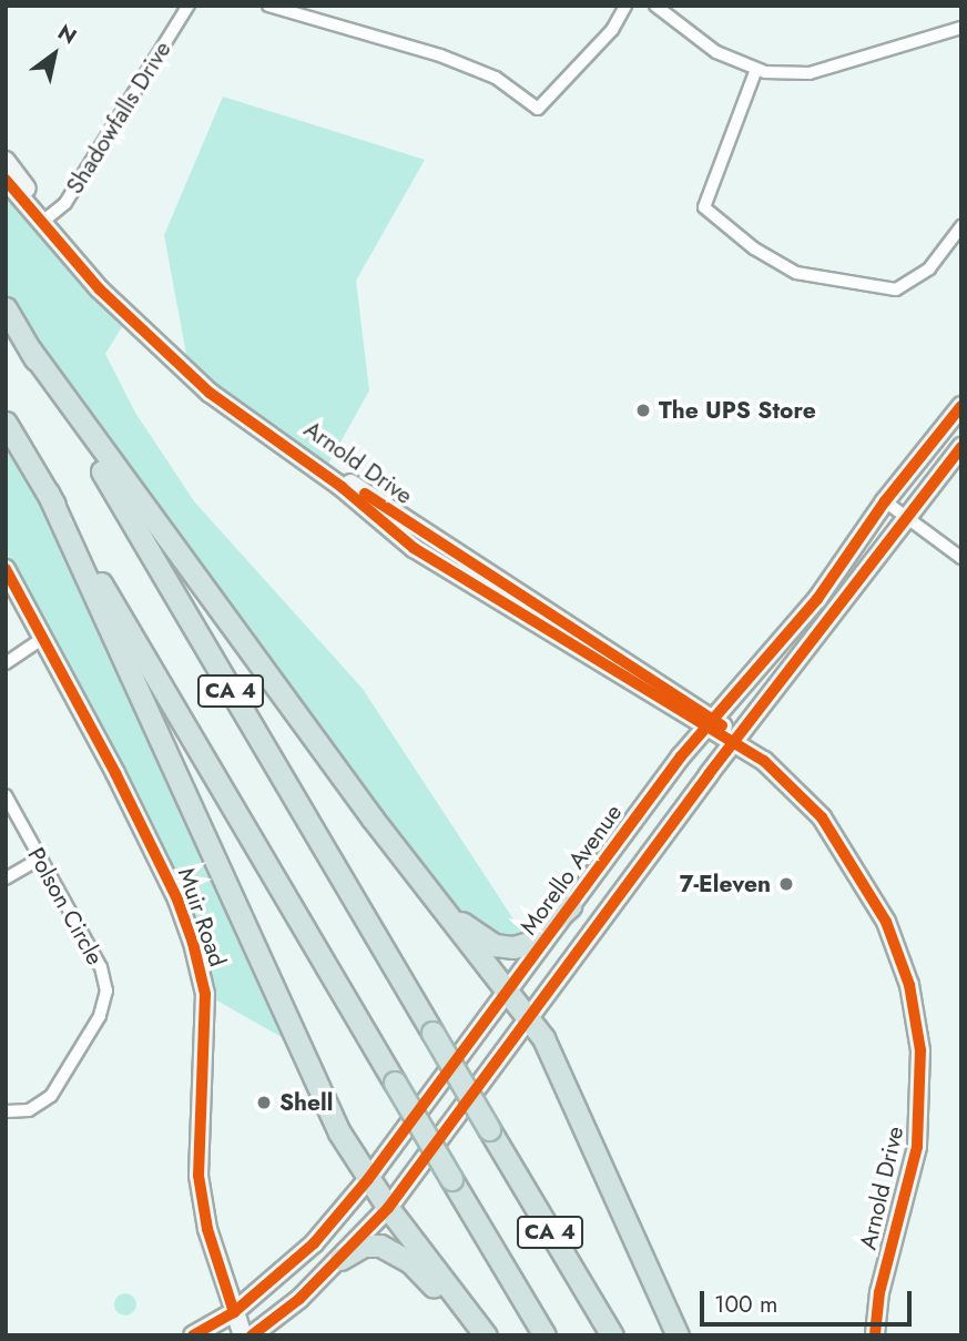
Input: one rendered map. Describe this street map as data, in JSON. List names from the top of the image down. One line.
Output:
{"streets":{"highway":["CA 4"],"street":["Shadowfalls Drive","Arnold Drive","Morello Avenue","Polson Circle","Muir Road"]},"crossings":[["Shadowfalls Drive","Arnold Drive"],["Arnold Drive","Morello Avenue"],["Morello Avenue","Muir Road"]],"places":["The UPS Store","7-Eleven","Shell"],"scale_bar":"100 m","north":"top right"}
